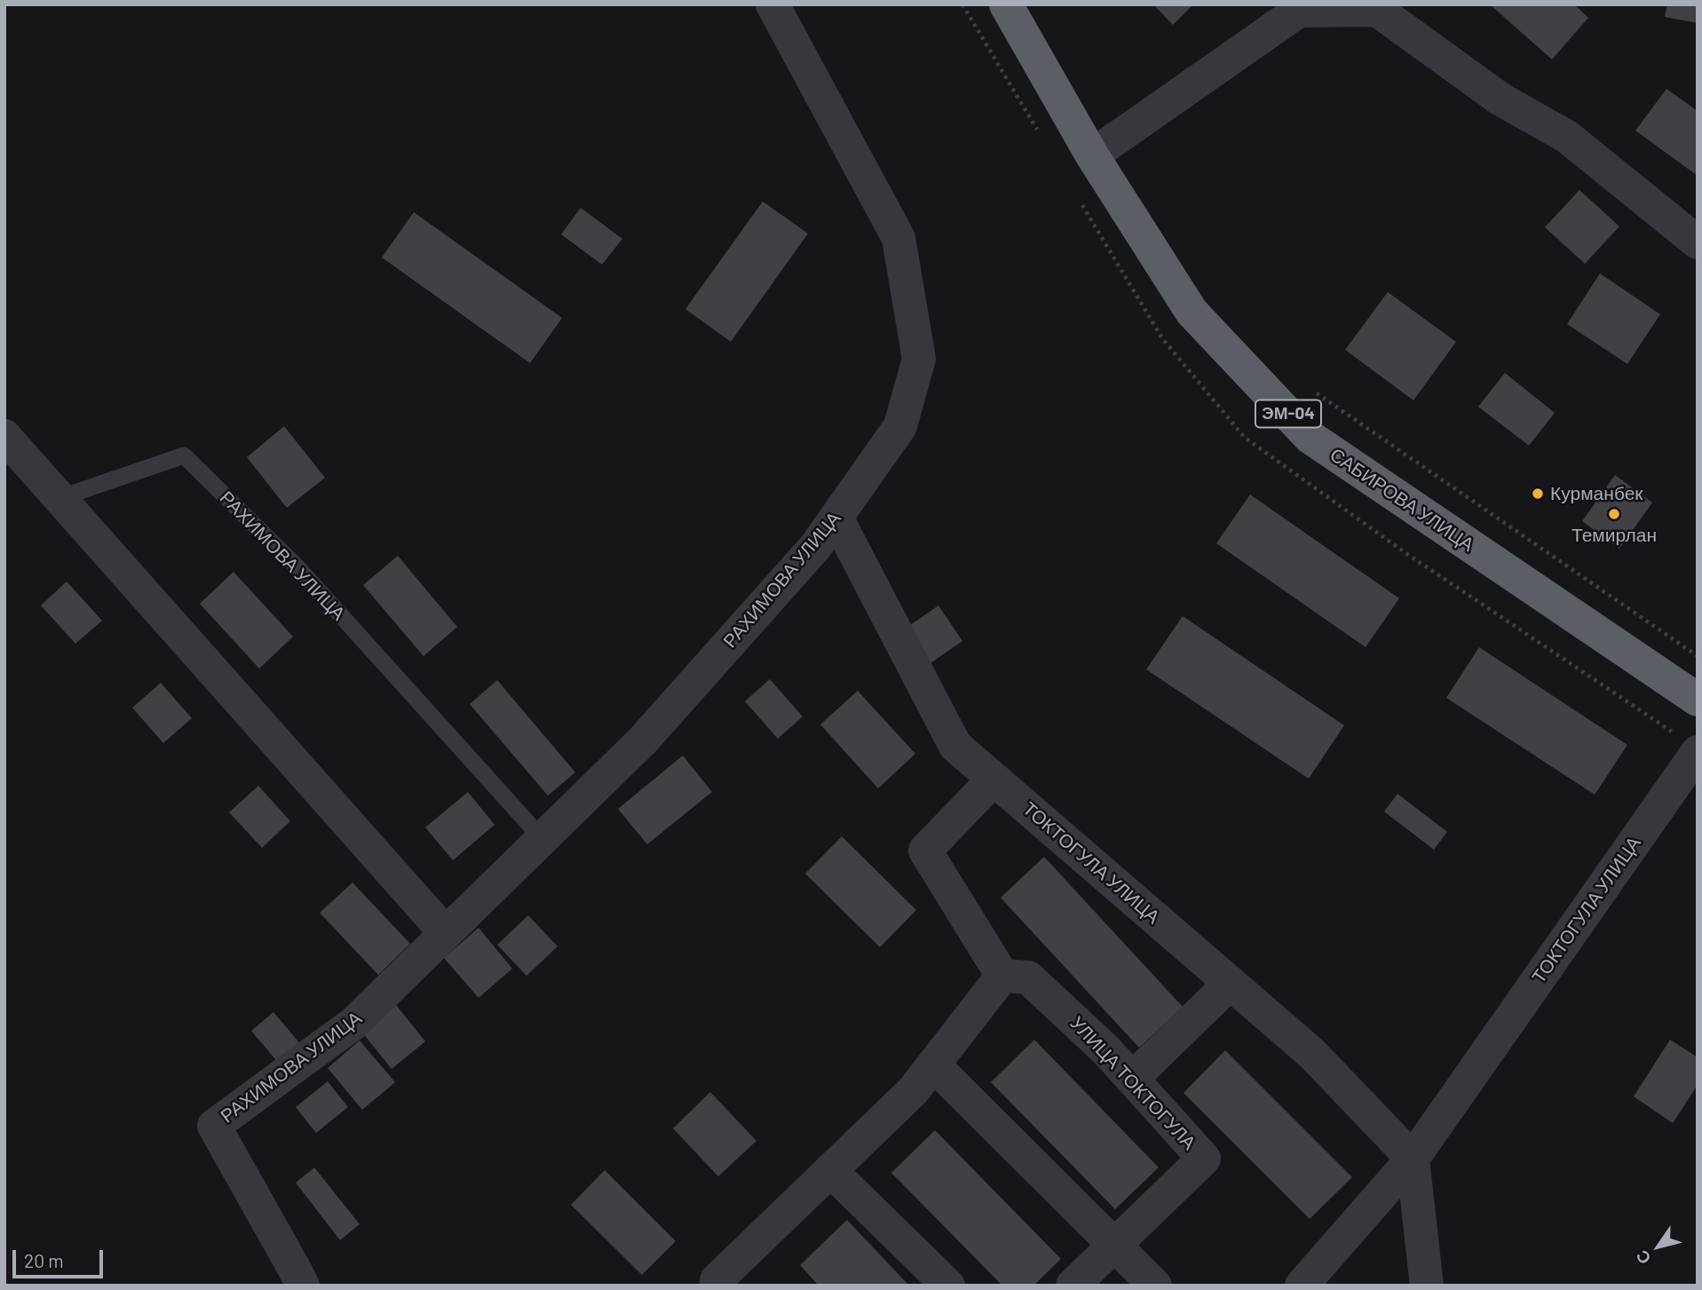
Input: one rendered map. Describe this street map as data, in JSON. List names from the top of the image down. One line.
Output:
{"streets":{"highway":["ЭМ-04","САБИРОВА УЛИЦА"],"street":["РАХИМОВА УЛИЦА","ТОКТОГУЛА УЛИЦА","УЛИЦА ТОКТОГУЛА"]},"crossings":[["РАХИМОВА УЛИЦА","ТОКТОГУЛА УЛИЦА"]],"places":["Курманбек","Темирлан"],"scale_bar":"20 m","north":"bottom left"}
